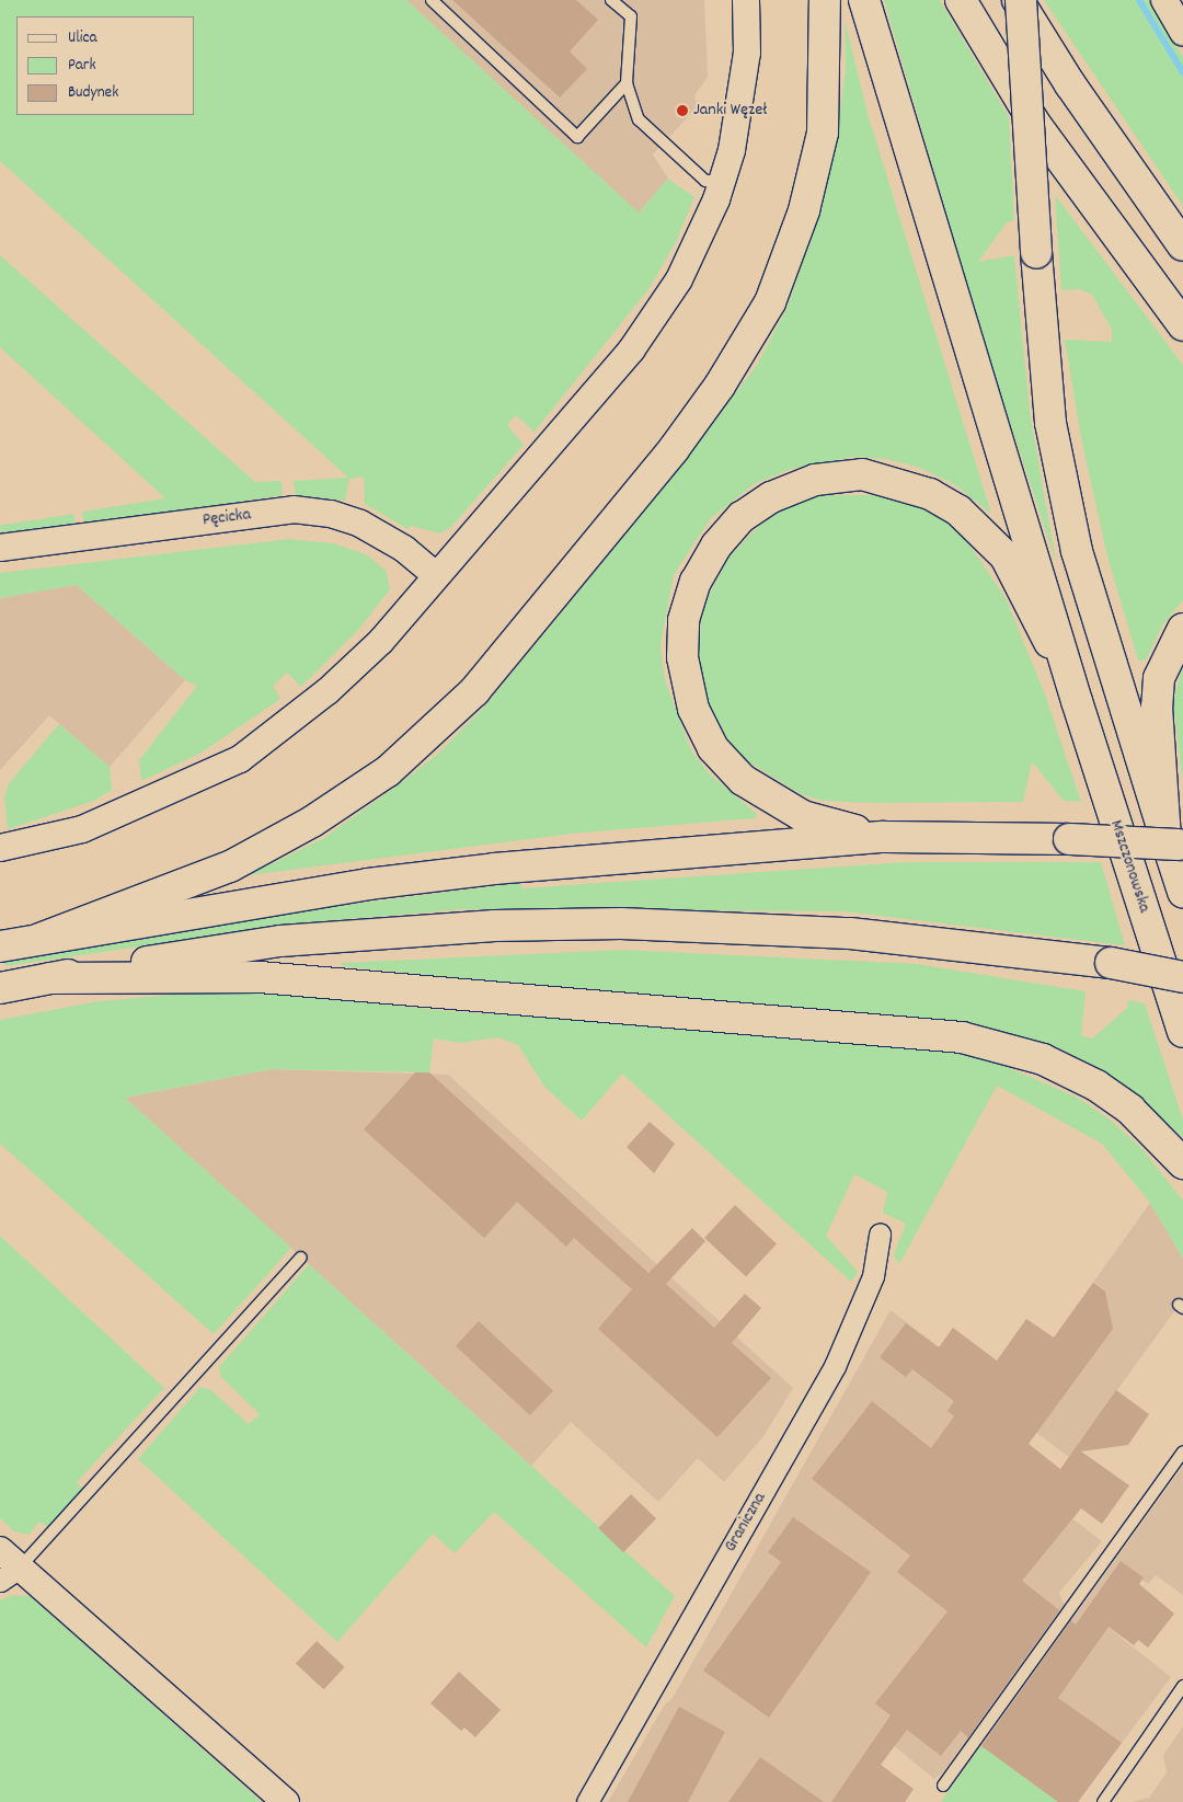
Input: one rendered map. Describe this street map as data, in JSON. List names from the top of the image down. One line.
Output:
{"streets":{"main road":["Mszczonowska"],"street":["Pęcicka","Graniczna"]},"places":["Janki Węzeł"],"legend":["Ulica","Park","Budynek"]}
